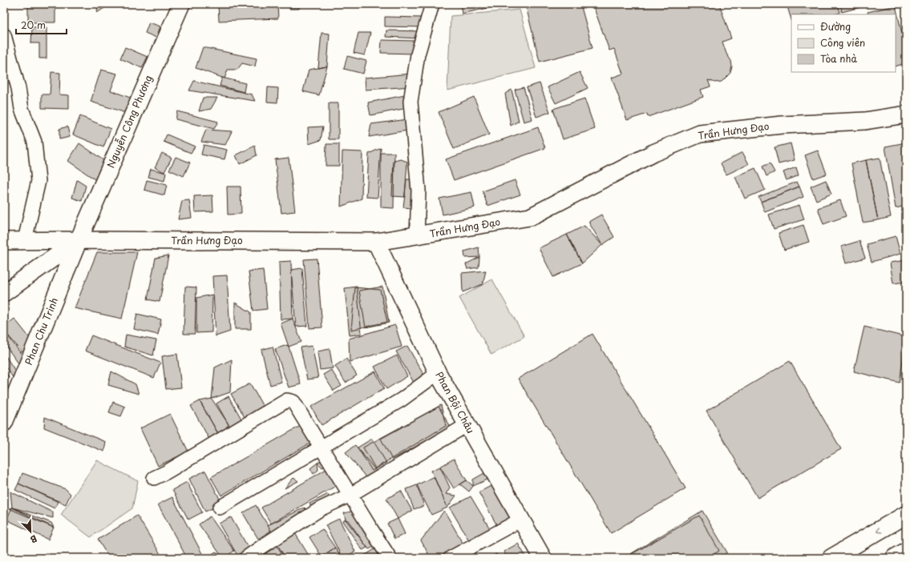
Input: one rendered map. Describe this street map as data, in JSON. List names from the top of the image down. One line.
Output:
{"streets":{"street":["Nguyễn Công Phương","Trần Hưng Đạo","Phan Chu Trinh","Phan Bội Châu"]},"crossings":[["Nguyễn Công Phương","Trần Hưng Đạo"],["Nguyễn Công Phương","Phan Chu Trinh"],["Trần Hưng Đạo","Phan Chu Trinh"],["Trần Hưng Đạo","Phan Bội Châu"]],"legend":["Đường","Công viên","Tòa nhà"],"scale_bar":"20 m","north":"bottom right"}
